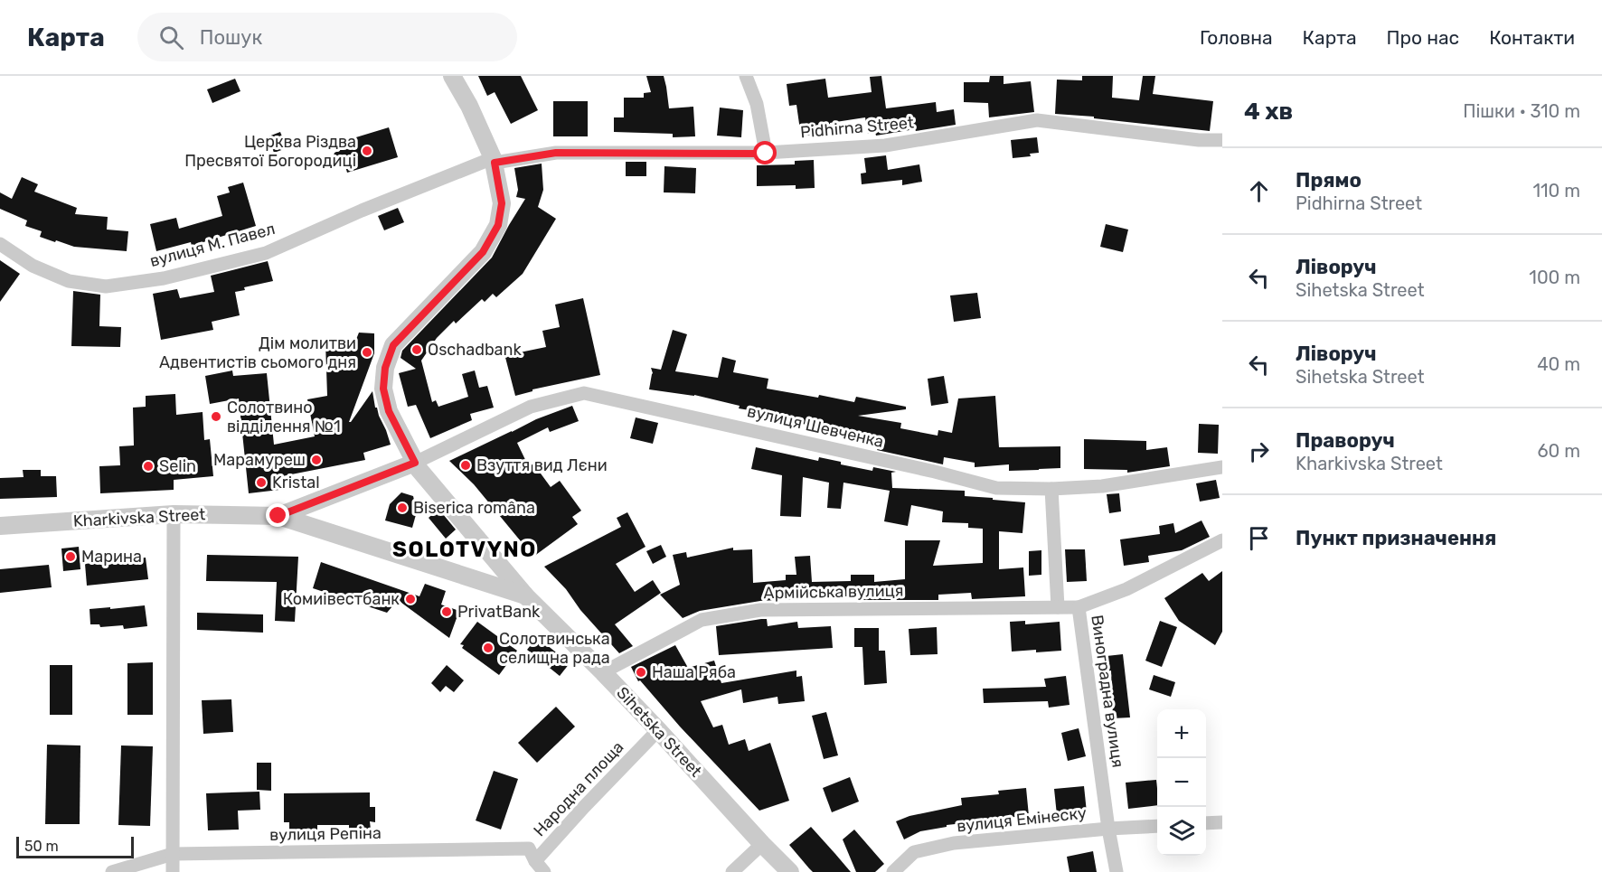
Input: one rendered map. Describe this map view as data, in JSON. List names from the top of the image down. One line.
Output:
{"streets":{"street":["Pidhirna Street","вулиця М. Павел","вулиця Шевченка","Kharkivska Street","Армійська вулиця","Виноградна вулиця","Sihetska Street","Народна площа","вулиця Емінеску","вулиця Репіна"]},"crossings":[["Pidhirna Street","вулиця М. Павел"],["Pidhirna Street","Sihetska Street"],["вулиця М. Павел","Sihetska Street"],["вулиця Шевченка","Kharkivska Street"],["вулиця Шевченка","Sihetska Street"],["Kharkivska Street","Sihetska Street"],["Армійська вулиця","Виноградна вулиця"],["Армійська вулиця","Sihetska Street"],["Виноградна вулиця","вулиця Емінеску"],["Sihetska Street","Народна площа"],["Народна площа","вулиця Репіна"]],"districts":["SOLOTVYNO"],"places":["Церква Різдва Пресвятої Богородиці","Oschadbank","Дім молитви Адвентистів сьомого дня","Солотвино відділення №1","Марамуреш","Взуття вид Лєни","Selin","Kristal","Biserica româna","Марина","Комиівестбанк","PrivatBank","Солотвинська селищна рада","Наша Ряба"],"scale_bar":"50 m","page":{"header":"Карта","search":"Пошук","nav":["Головна","Карта","Про нас","Контакти"],"heading":["4 хв","Пішки · 310 m"],"list":[["Прямо","Pidhirna Street","110 m"],["Ліворуч","Sihetska Street","100 m"],["Ліворуч","Sihetska Street","40 m"],["Праворуч","Kharkivska Street","60 m"],"Пункт призначення"],"map_buttons":["+","−"],"scale":"50 m"}}
